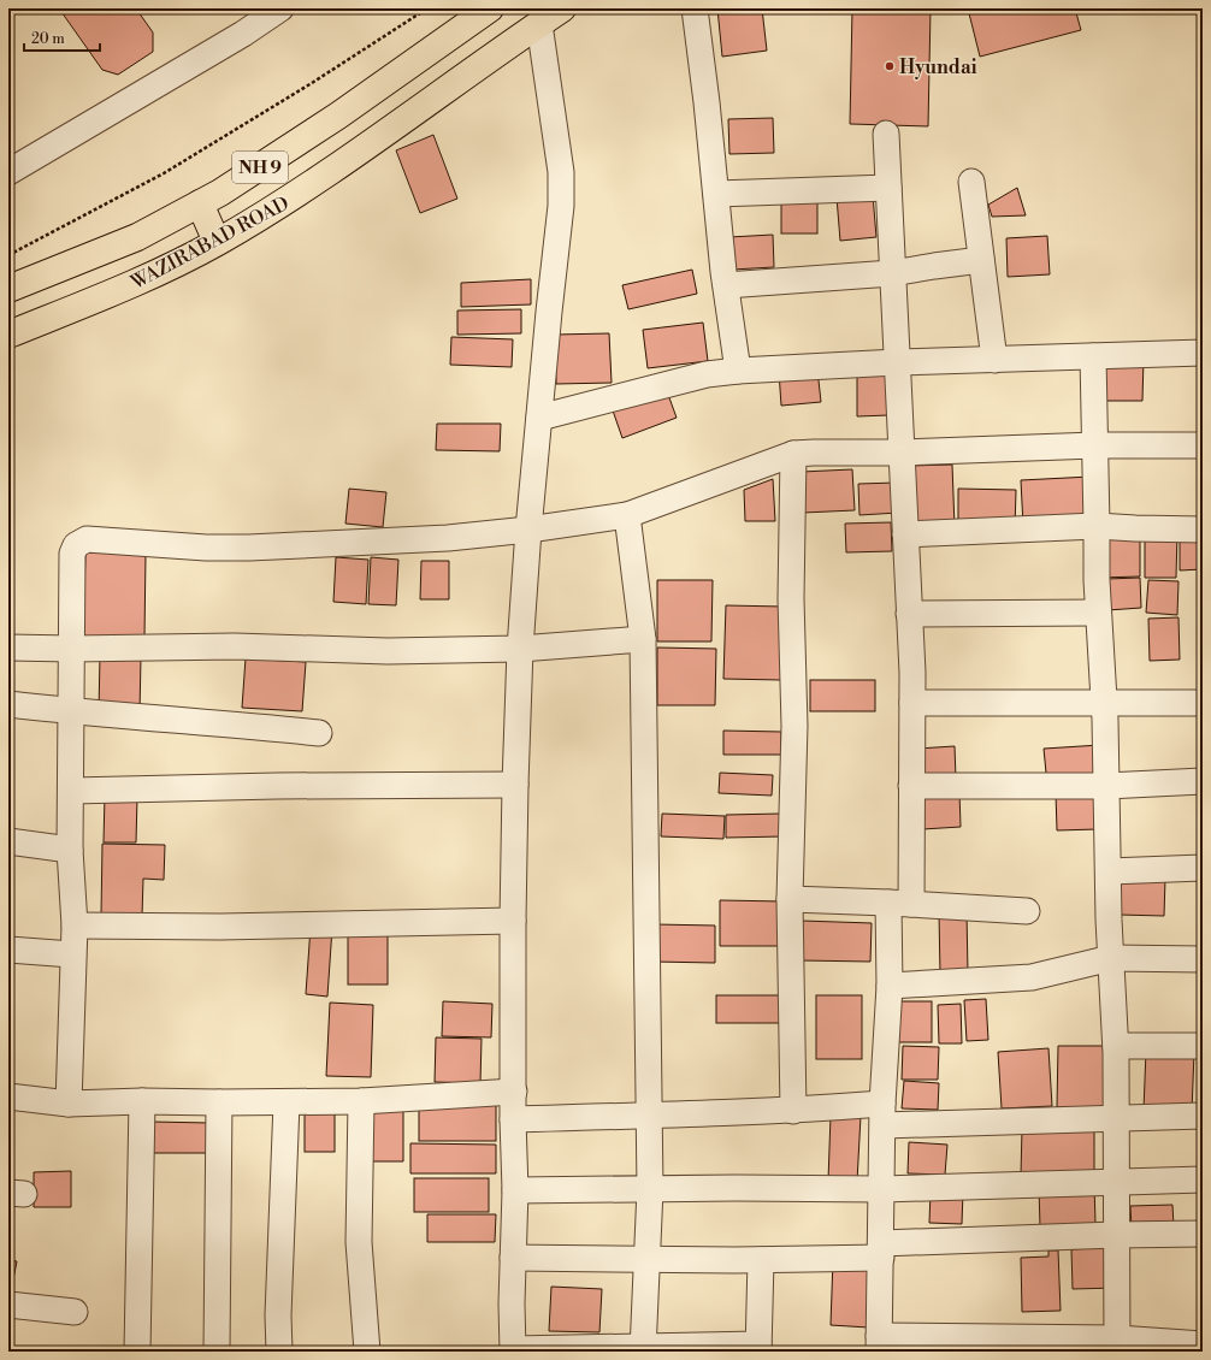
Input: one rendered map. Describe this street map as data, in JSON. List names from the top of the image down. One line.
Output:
{"streets":{"main road":["NH 9","WAZIRABAD ROAD"]},"places":["Hyundai"],"scale_bar":"20 m"}
